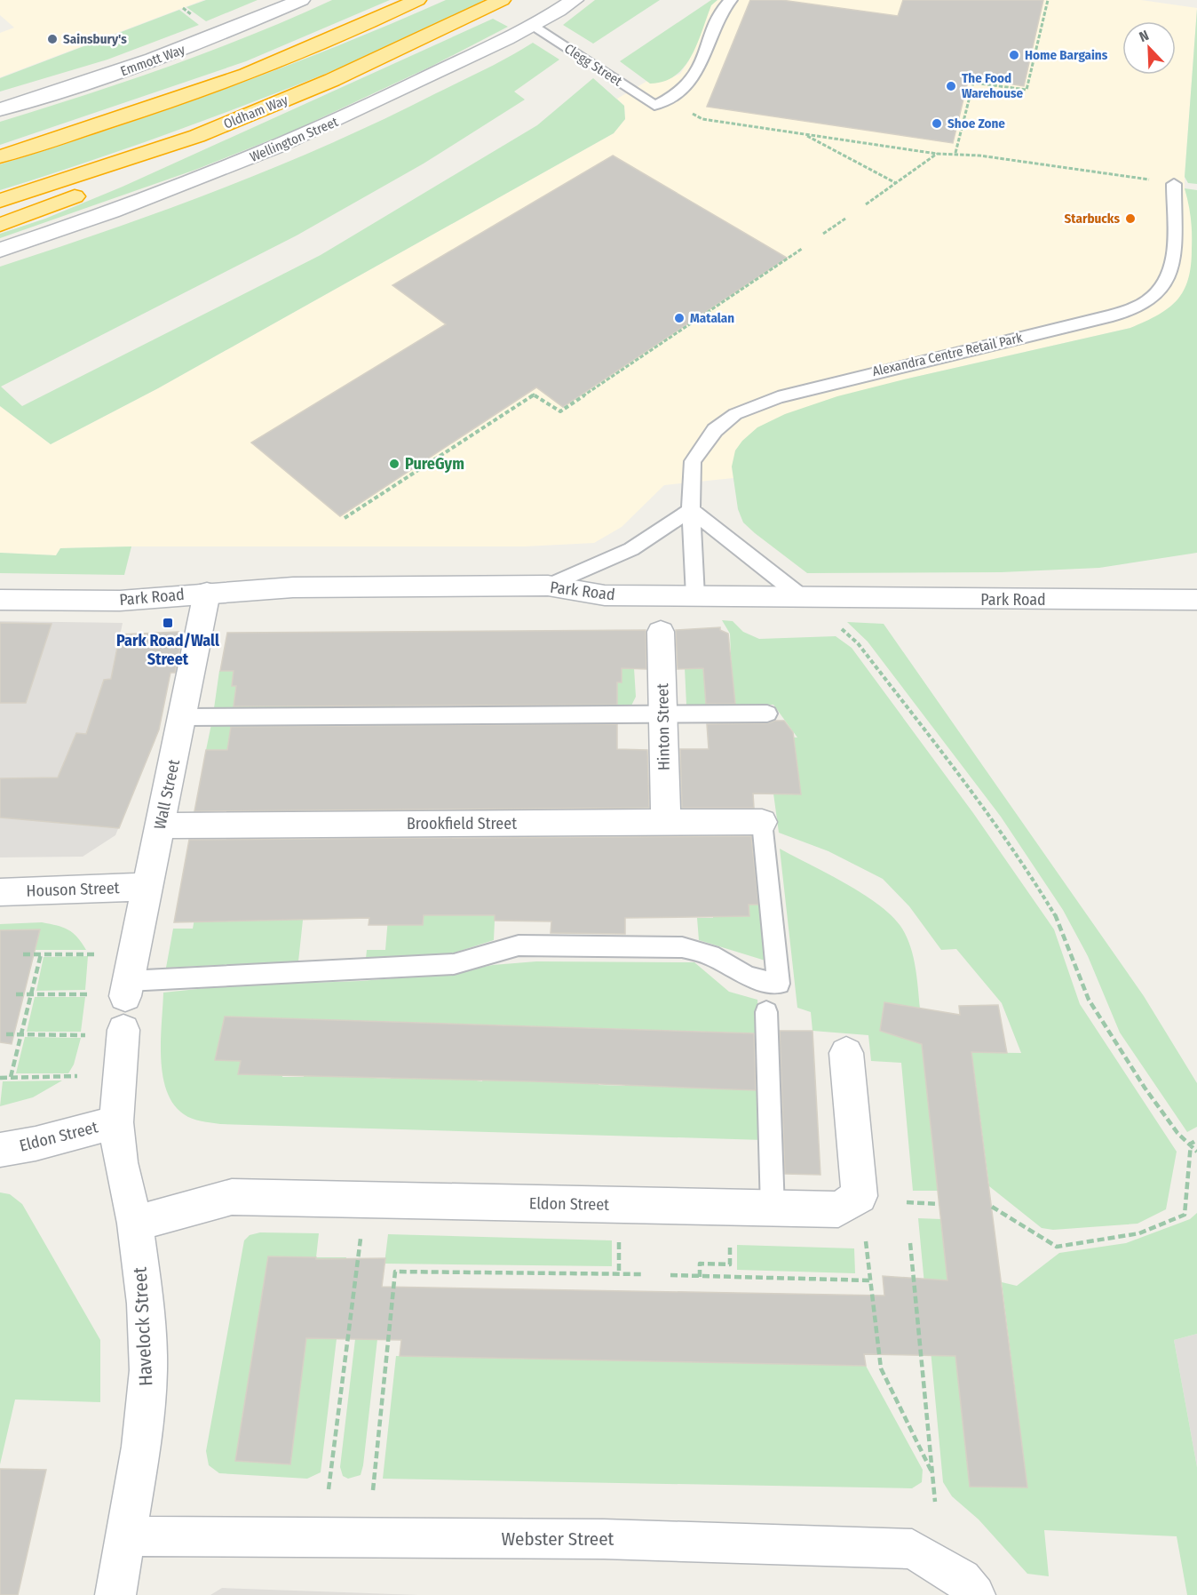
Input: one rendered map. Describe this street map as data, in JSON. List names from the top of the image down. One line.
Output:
{"streets":{"highway":["Oldham Way"],"street":["Emmott Way","Wellington Street","Park Road","Hinton Street","Wall Street","Brookfield Street","Houson Street","Eldon Street","Havelock Street","Webster Street"],"lane":["Clegg Street","Alexandra Centre Retail Park"]},"crossings":[["Clegg Street","Wellington Street"],["Alexandra Centre Retail Park","Park Road"],["Park Road","Wall Street"],["Hinton Street","Brookfield Street"],["Wall Street","Brookfield Street"],["Wall Street","Houson Street"],["Eldon Street","Havelock Street"],["Havelock Street","Webster Street"]],"places":{"other":["Sainsbury's","Home Bargains","The Food Warehouse","Shoe Zone","Starbucks","Matalan","PureGym"],"transit":["Park Road/Wall Street"]},"north":"top left"}
